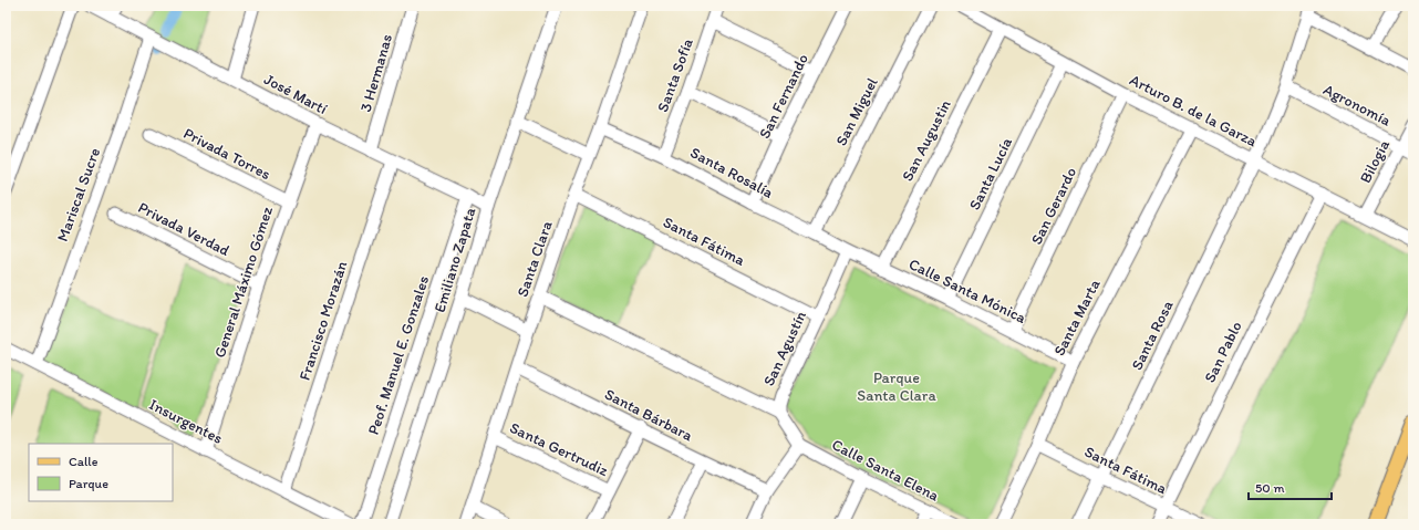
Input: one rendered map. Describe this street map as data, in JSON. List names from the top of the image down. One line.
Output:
{"streets":{"street":["3 Hermanas","Santa Sofía","José Martí","San Fernando","Agronomía","Arturo B. de la Garza","San Miguel","San Augustin","Privada Torres","Bilogia","Santa Rosalía","Santa Lucía","Mariscal Sucre","San Gerardo","Privada Verdad","Santa Fátima","Santa Clara","Emiliano Zapata","General Máximo Gómez","Calle Santa Mónica","Santa Marta","Francisco Morazán","Santa Rosa","San Agustín","San Pablo","Peof. Manuel E. Gonzales","Santa Bárbara","Insurgentes","Santa Gertrudiz","Calle Santa Elena"]},"crossings":[["3 Hermanas","José Martí"],["Santa Sofía","Santa Rosalía"],["José Martí","Mariscal Sucre"],["José Martí","Emiliano Zapata"],["José Martí","General Máximo Gómez"],["José Martí","Francisco Morazán"],["José Martí","Peof. Manuel E. Gonzales"],["San Fernando","Santa Rosalía"],["Agronomía","Bilogia"],["Agronomía","Santa Rosa"],["Arturo B. de la Garza","San Augustin"],["Arturo B. de la Garza","Bilogia"],["Arturo B. de la Garza","Santa Lucía"],["Arturo B. de la Garza","San Gerardo"],["Arturo B. de la Garza","Santa Marta"],["Arturo B. de la Garza","Santa Rosa"],["Arturo B. de la Garza","San Pablo"],["San Miguel","Santa Rosalía"],["San Augustin","Calle Santa Mónica"],["Privada Torres","General Máximo Gómez"],["Santa Rosalía","Santa Clara"],["Santa Rosalía","Calle Santa Mónica"],["Santa Rosalía","San Agustín"],["Santa Lucía","Calle Santa Mónica"],["Mariscal Sucre","Insurgentes"],["San Gerardo","Calle Santa Mónica"],["Privada Verdad","General Máximo Gómez"],["Santa Fátima","Santa Clara"],["Santa Fátima","Santa Marta"],["Santa Fátima","Santa Rosa"],["Santa Fátima","San Agustín"],["Santa Fátima","San Pablo"],["Santa Clara","Santa Bárbara"],["Santa Clara","Santa Gertrudiz"],["General Máximo Gómez","Insurgentes"],["Calle Santa Mónica","Santa Marta"],["Calle Santa Mónica","San Agustín"],["Francisco Morazán","Insurgentes"]],"parks":["Parque Santa Clara"],"legend":["Calle","Parque"],"scale_bar":"50 m"}
